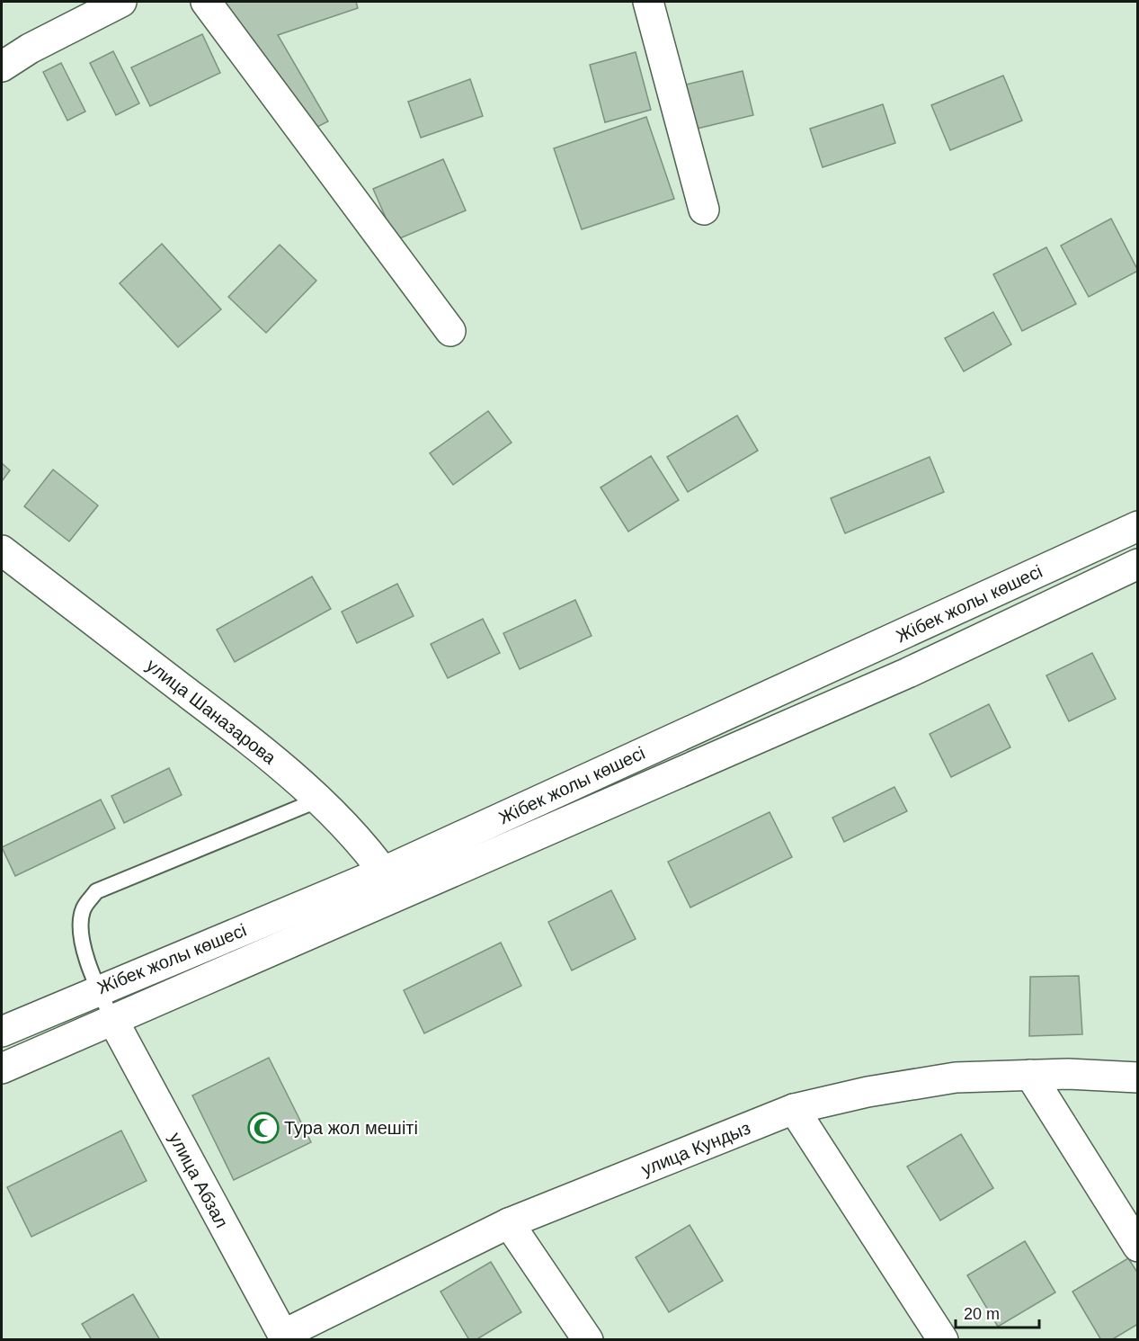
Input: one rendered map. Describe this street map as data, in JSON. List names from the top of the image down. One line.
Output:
{"streets":{"street":["Жібек жолы көшесі","улица Шаназарова","улица Кундыз","улица Абзал"]},"crossings":[["Жібек жолы көшесі","улица Шаназарова"],["Жібек жолы көшесі","улица Абзал"],["улица Кундыз","улица Абзал"]],"places":{"mosque":["Тура жол мешіті"]},"scale_bar":"20 m"}
